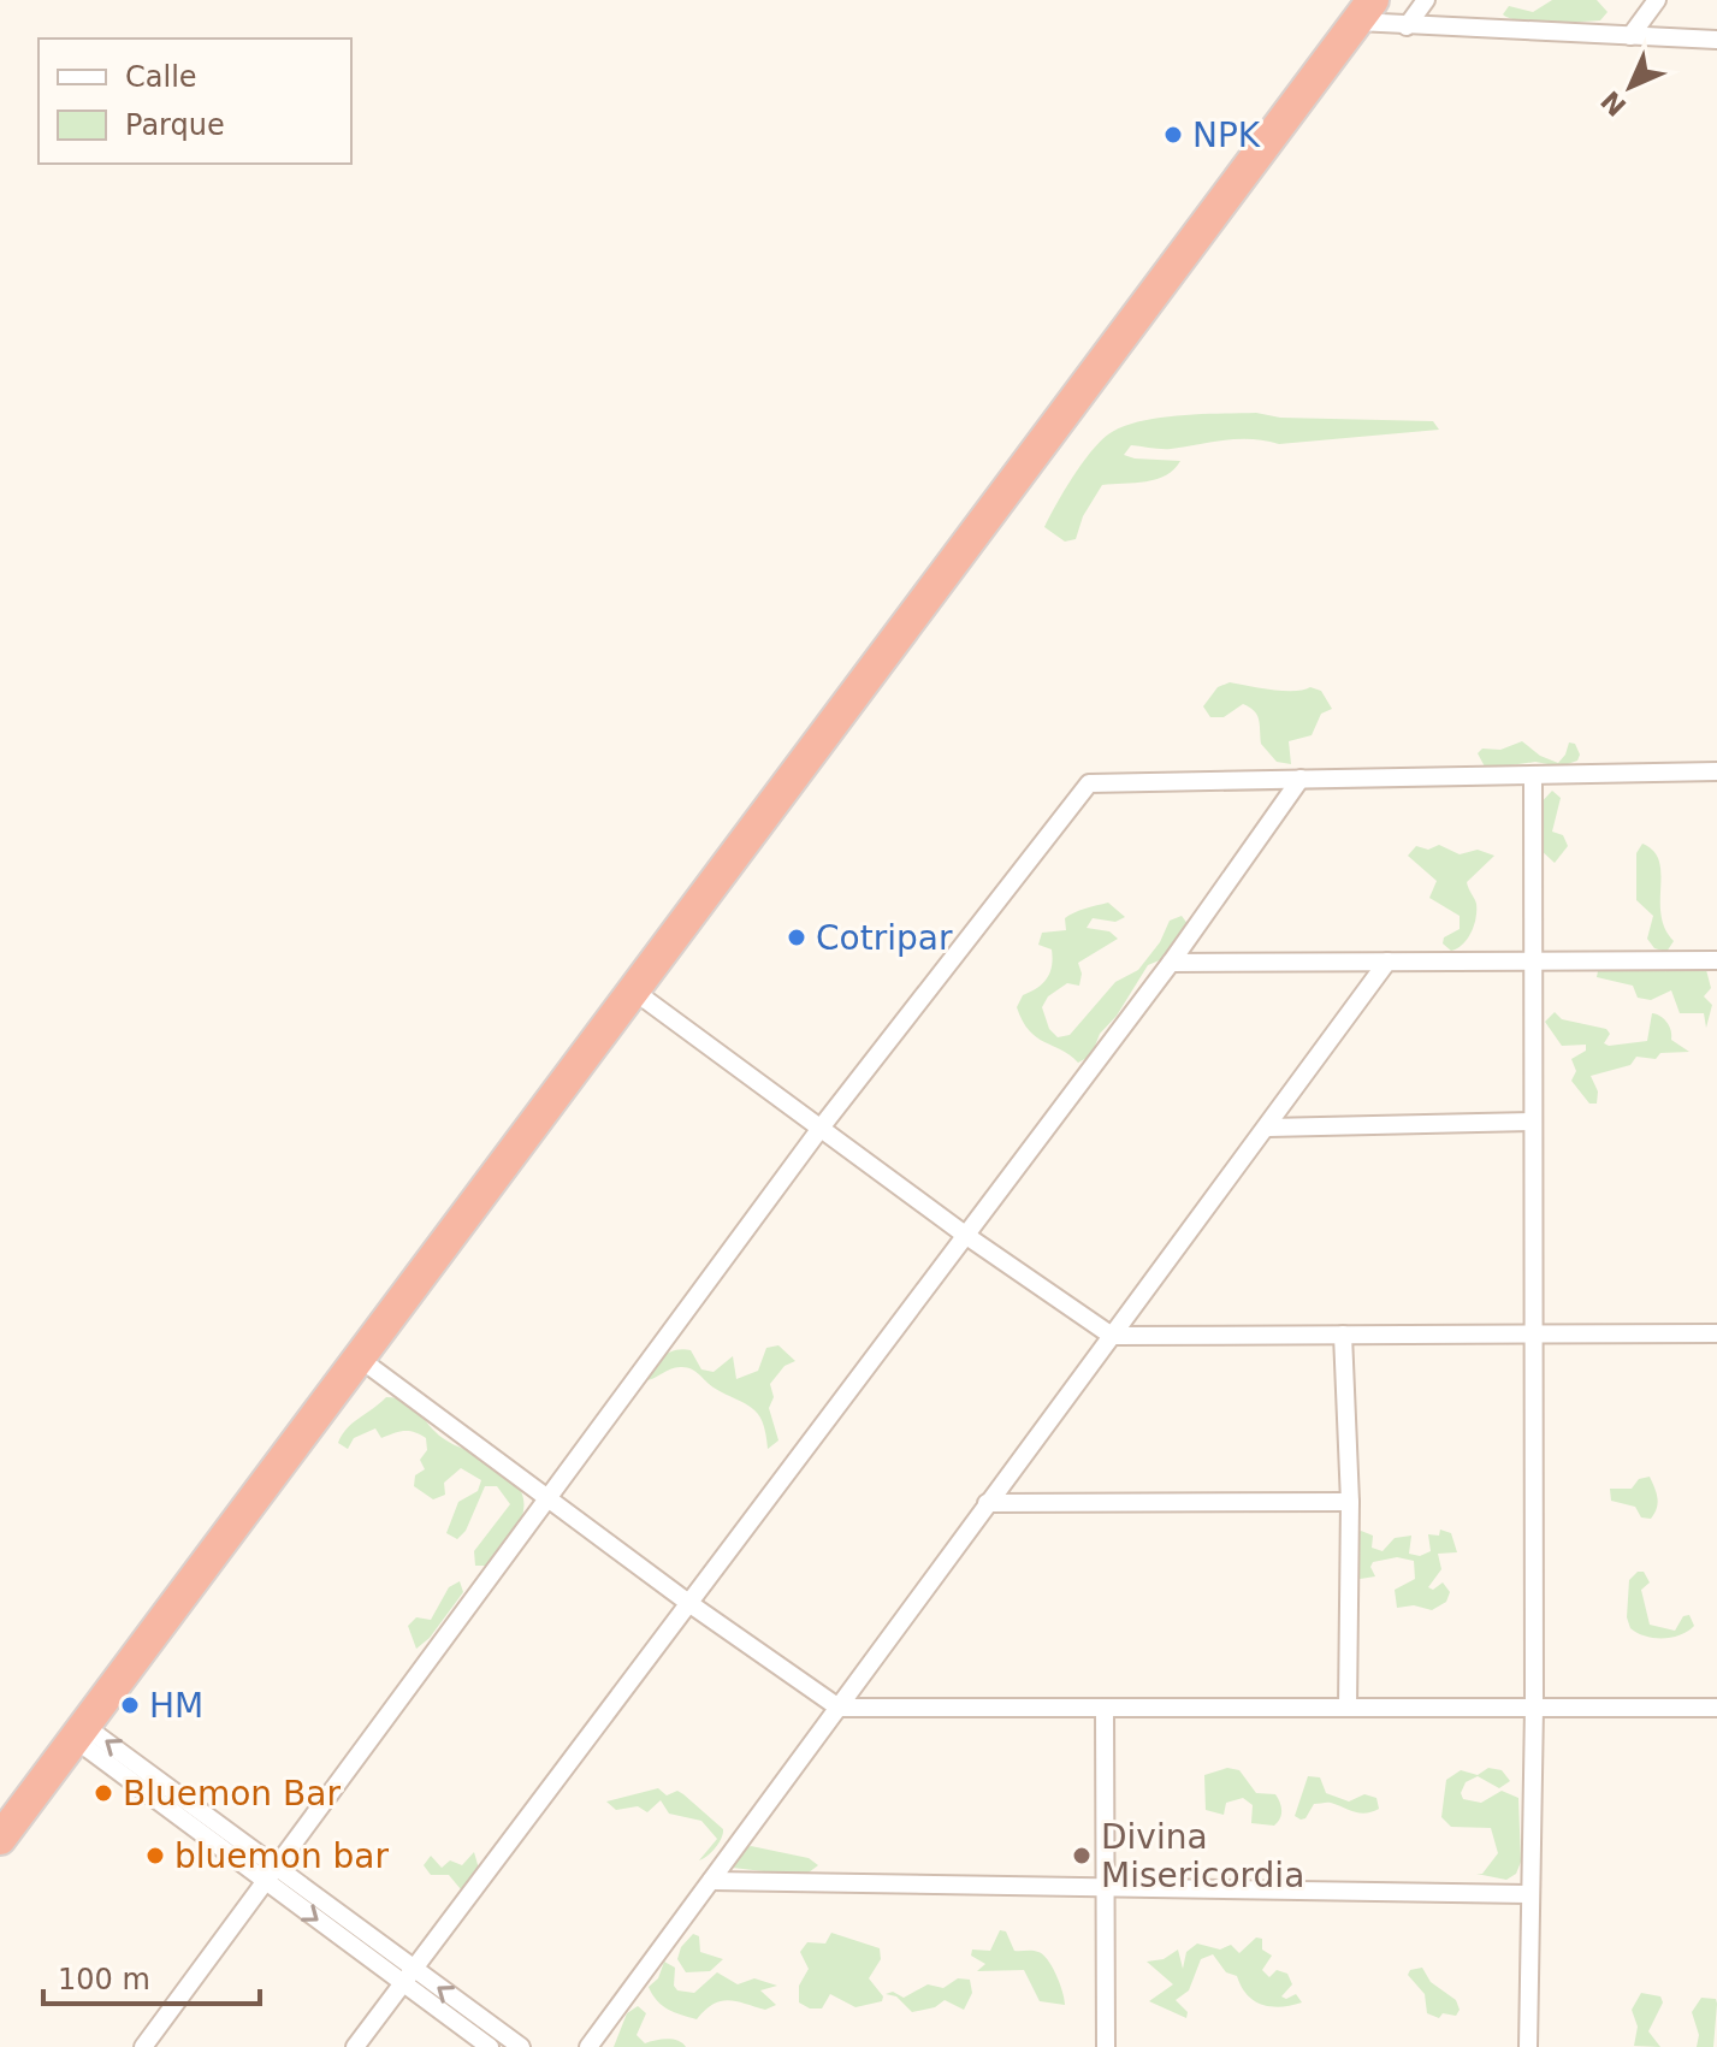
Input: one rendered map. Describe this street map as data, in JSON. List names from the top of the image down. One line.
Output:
{"places":["NPK","Cotripar","HM","Bluemon Bar","bluemon bar","Divina Misericordia"],"legend":["Calle","Parque"],"scale_bar":"100 m","north":"bottom left"}
